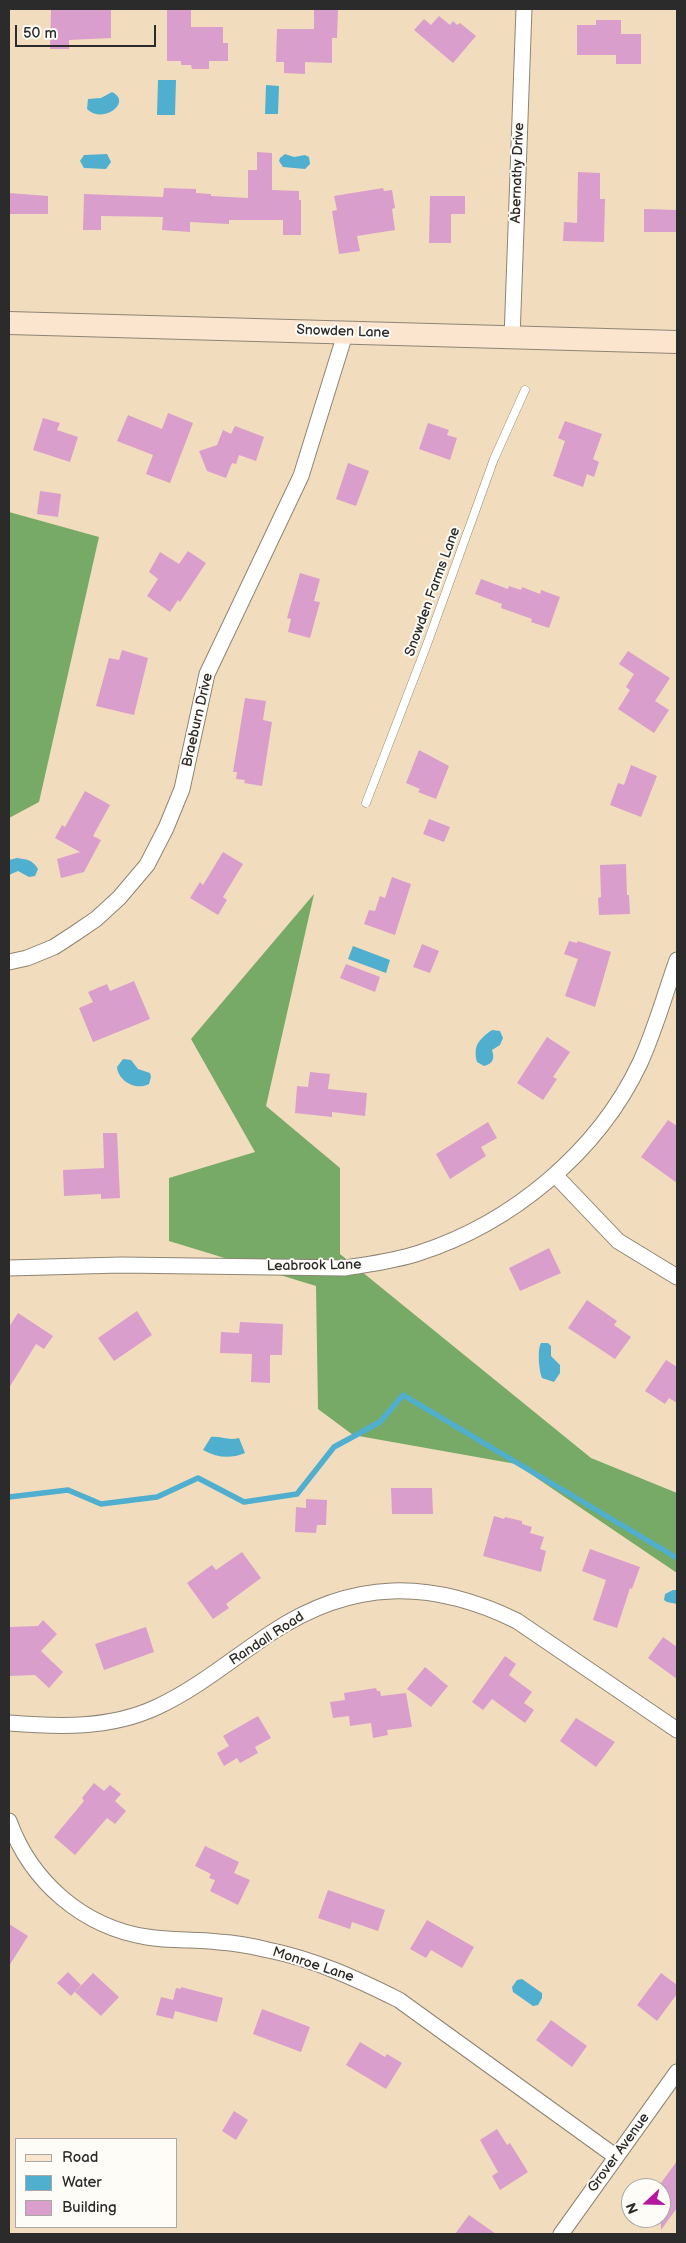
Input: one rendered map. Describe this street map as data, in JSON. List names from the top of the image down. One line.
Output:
{"streets":{"street":["Abernathy Drive","Snowden Lane","Braeburn Drive","Leabrook Lane","Randall Road","Monroe Lane","Grover Avenue"],"lane":["Snowden Farms Lane"]},"crossings":[["Abernathy Drive","Snowden Lane"],["Snowden Lane","Braeburn Drive"],["Monroe Lane","Grover Avenue"]],"legend":["Road","Water","Building"],"scale_bar":"50 m","north":"left"}
